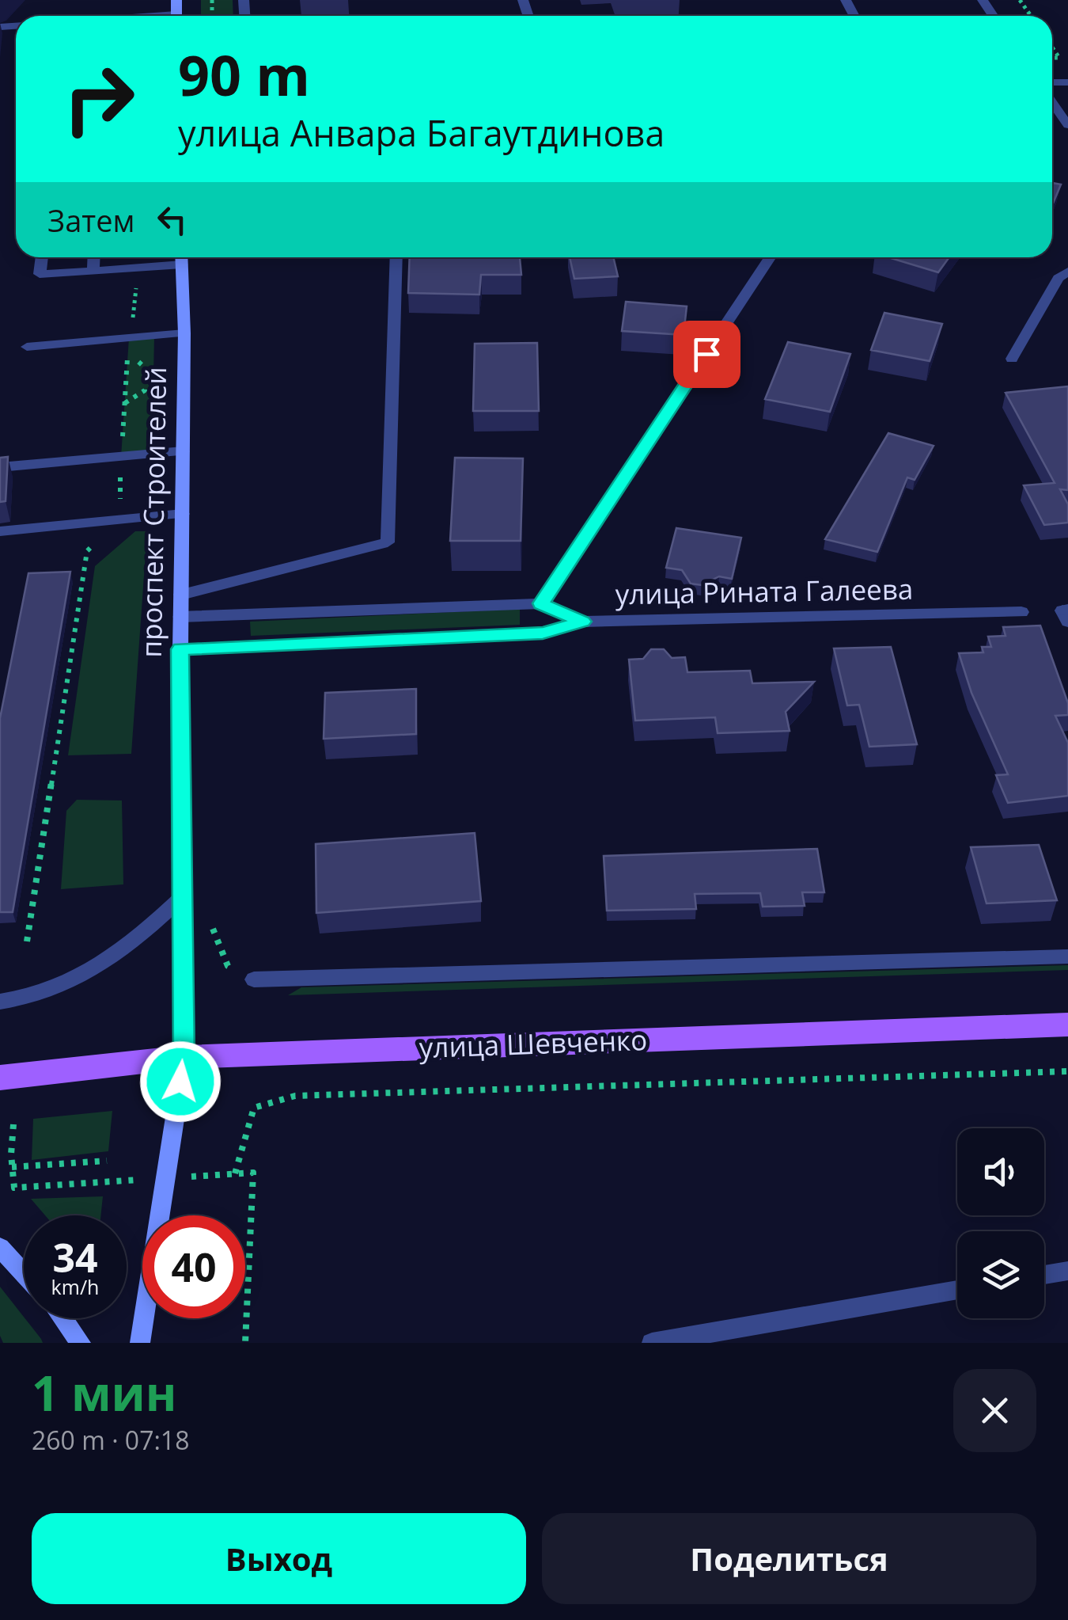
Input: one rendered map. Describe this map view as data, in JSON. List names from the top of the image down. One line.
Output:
{"streets":{"main road":["улица Шевченко"],"street":["проспект Строителей","улица Рината Галеева"]},"crossings":[["проспект Строителей","улица Рината Галеева"],["проспект Строителей","улица Шевченко"]],"page":{"turn":["90 m","улица Анвара Багаутдинова"],"then":"Затем","speed":"34 km/h","limit":"40","heading":["1 мин","260 m · 07:18"],"buttons":["Выход","Поделиться"]}}
